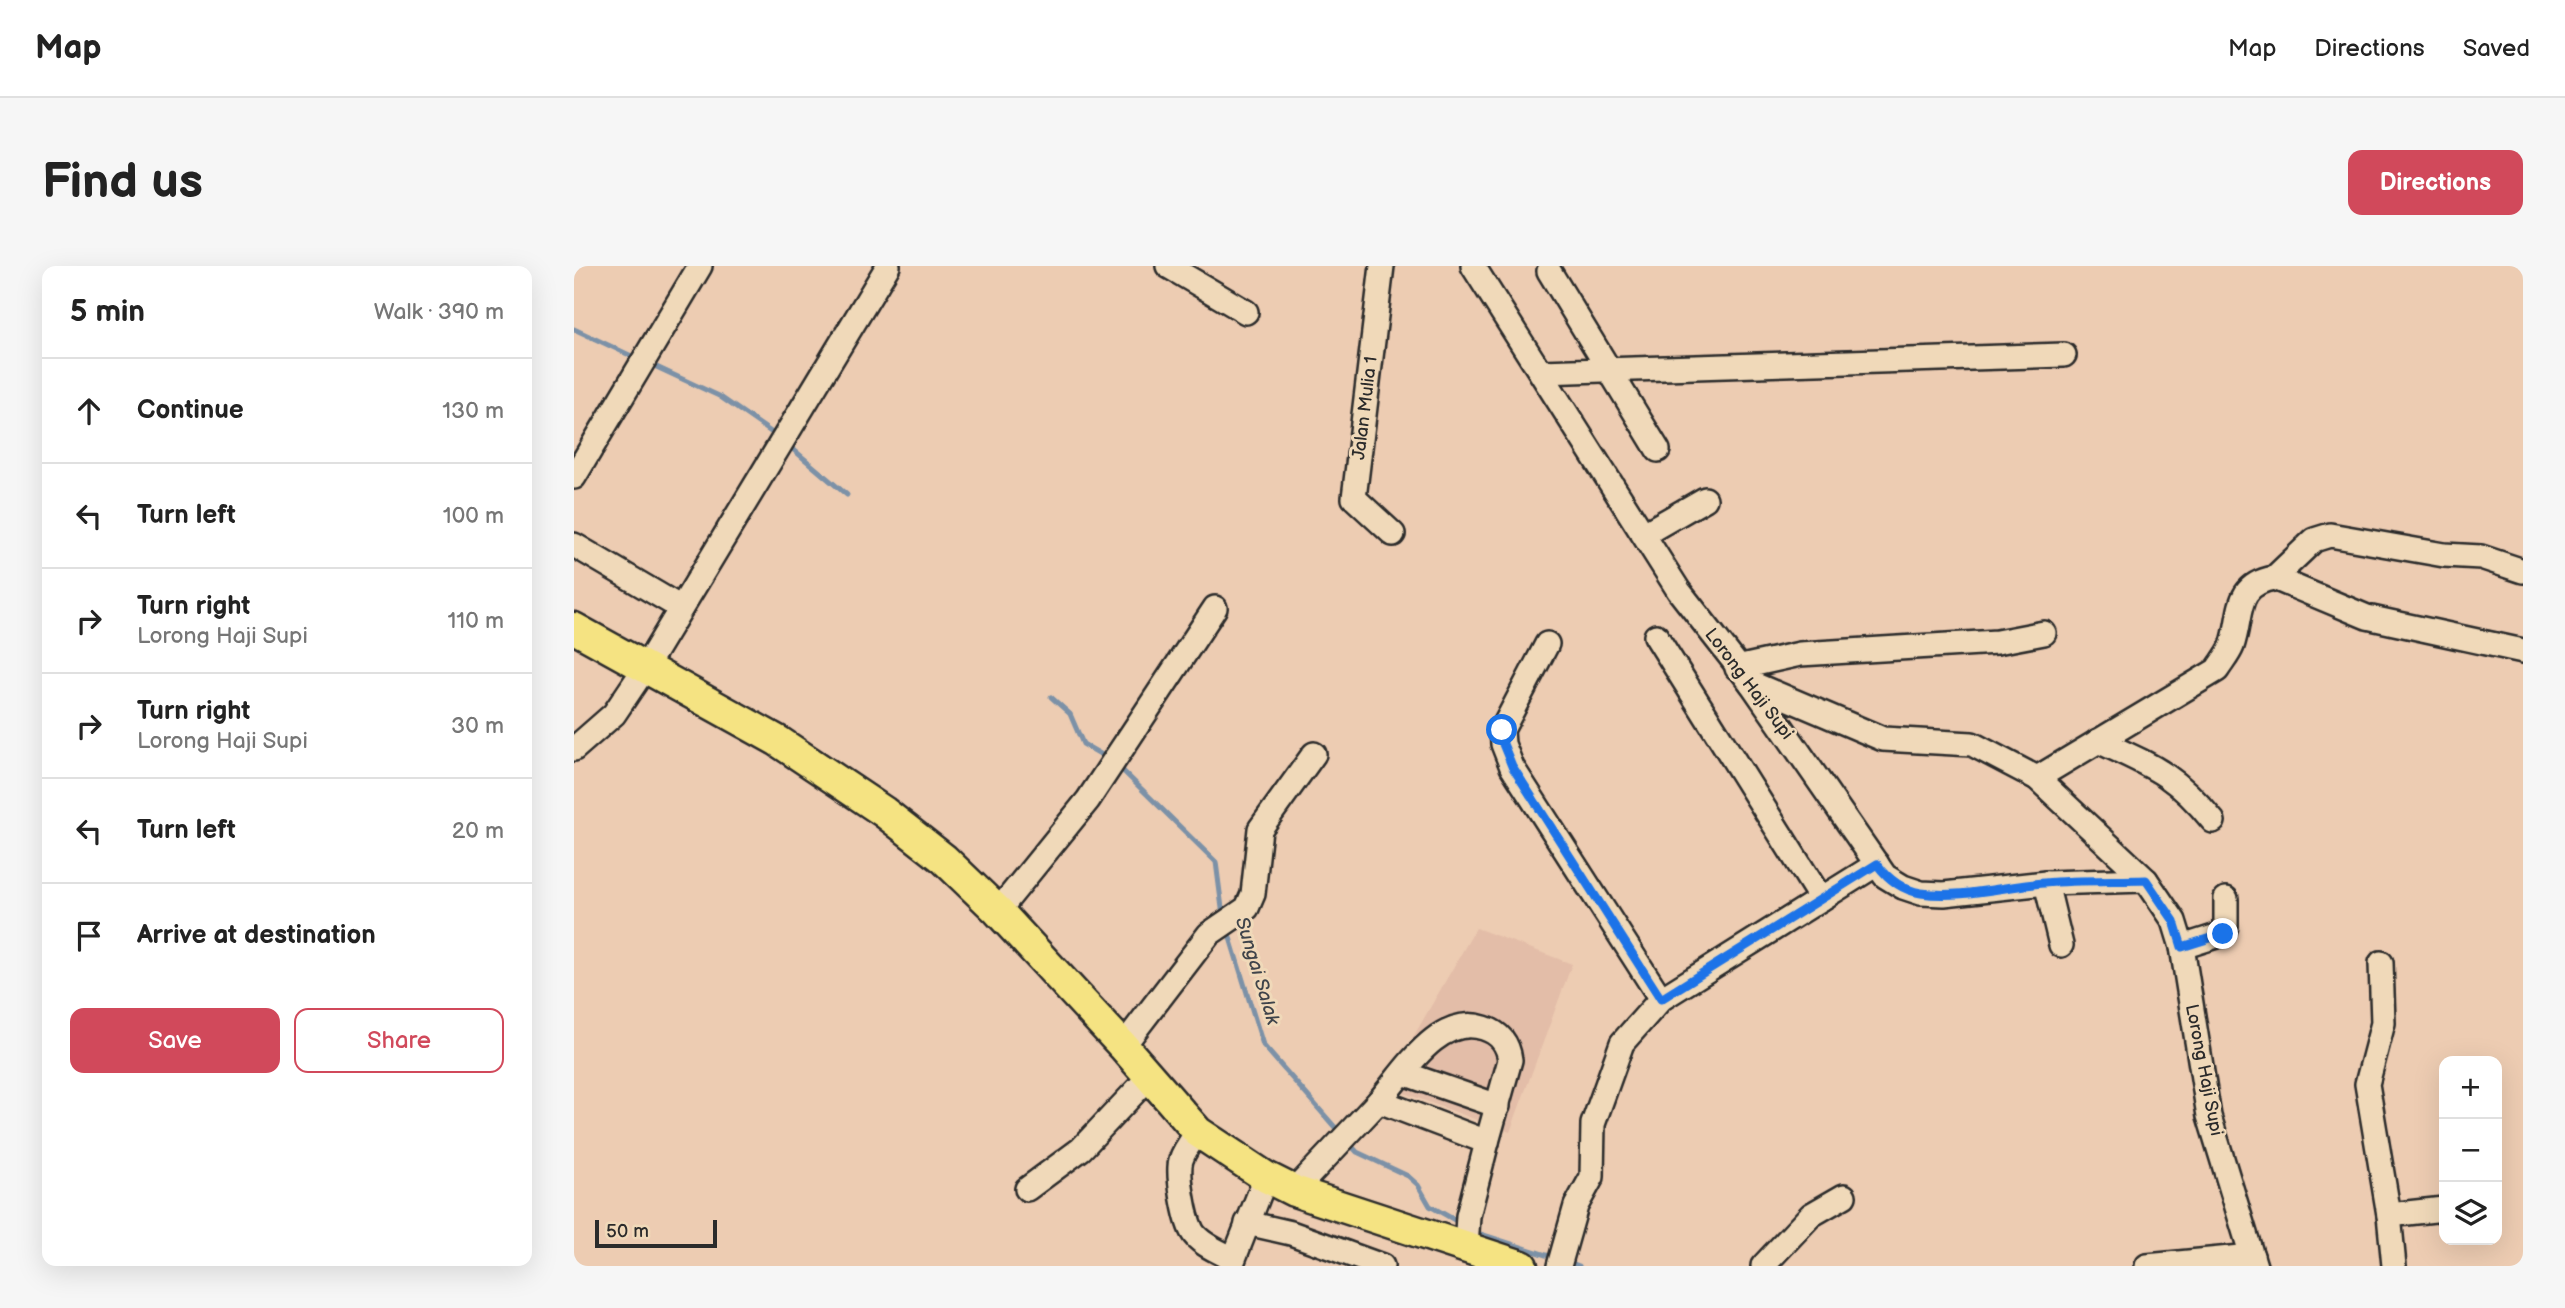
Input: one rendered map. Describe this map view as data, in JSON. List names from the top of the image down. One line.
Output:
{"streets":{"street":["Jalan Mulia 1","Lorong Haji Supi"]},"water":["Sungai Salak"],"scale_bar":"50 m","page":{"header":"Map","nav":["Map","Directions","Saved"],"buttons":["Directions",["Save","Share"]],"title":"Find us","heading":["5 min","Walk · 390 m"],"list":[["Continue","130 m"],["Turn left","100 m"],["Turn right","Lorong Haji Supi","110 m"],["Turn right","Lorong Haji Supi","30 m"],["Turn left","20 m"],"Arrive at destination"],"map_buttons":["+","−"],"scale":"50 m"}}
